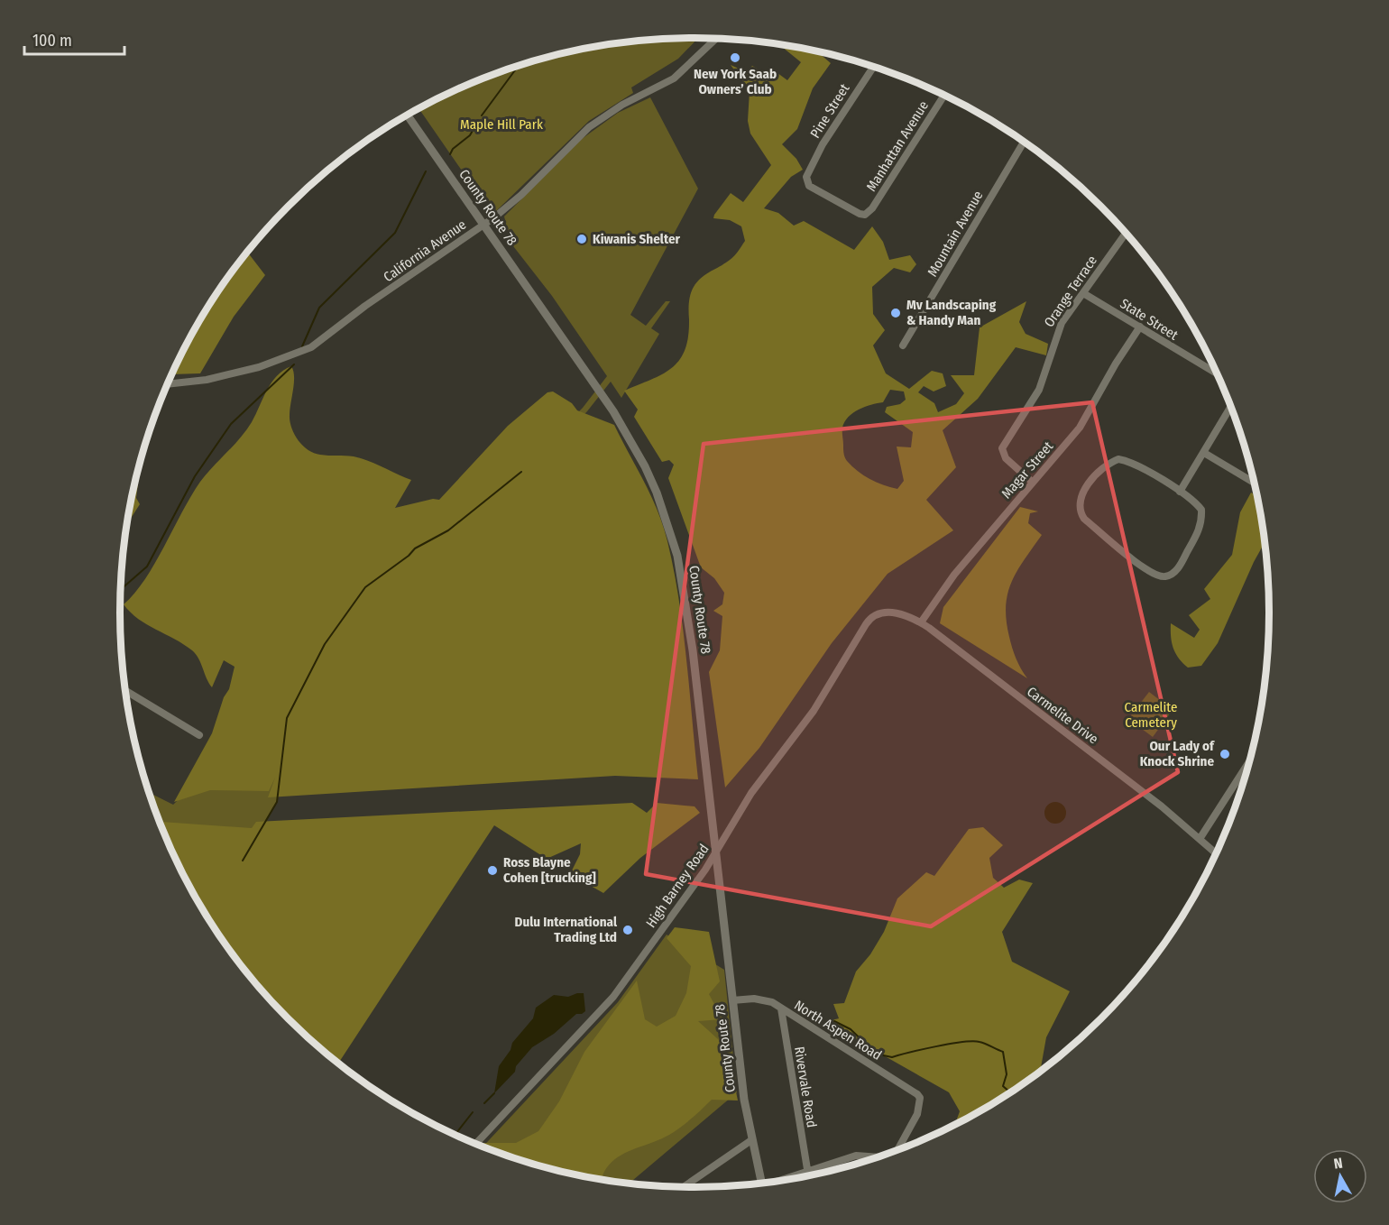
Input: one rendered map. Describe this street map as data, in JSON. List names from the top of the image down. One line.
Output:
{"streets":{"street":["Pine Street","Manhattan Avenue","County Route 78","Mountain Avenue","California Avenue","Orange Terrace","State Street","Magar Street","Carmelite Drive","High Barney Road","North Aspen Road","Rivervale Road"]},"crossings":[["Pine Street","Manhattan Avenue"],["County Route 78","California Avenue"],["County Route 78","High Barney Road"],["County Route 78","North Aspen Road"],["Orange Terrace","State Street"],["Orange Terrace","Magar Street"],["State Street","Magar Street"],["Magar Street","Carmelite Drive"],["Carmelite Drive","High Barney Road"],["North Aspen Road","Rivervale Road"]],"parks":["Maple Hill Park","Carmelite Cemetery"],"places":["New York Saab Owners’ Club","Kiwanis Shelter","Mv Landscaping & Handy Man","Our Lady of Knock Shrine","Ross Blayne Cohen [trucking]","Dulu International Trading Ltd"],"scale_bar":"100 m","north":"top"}
